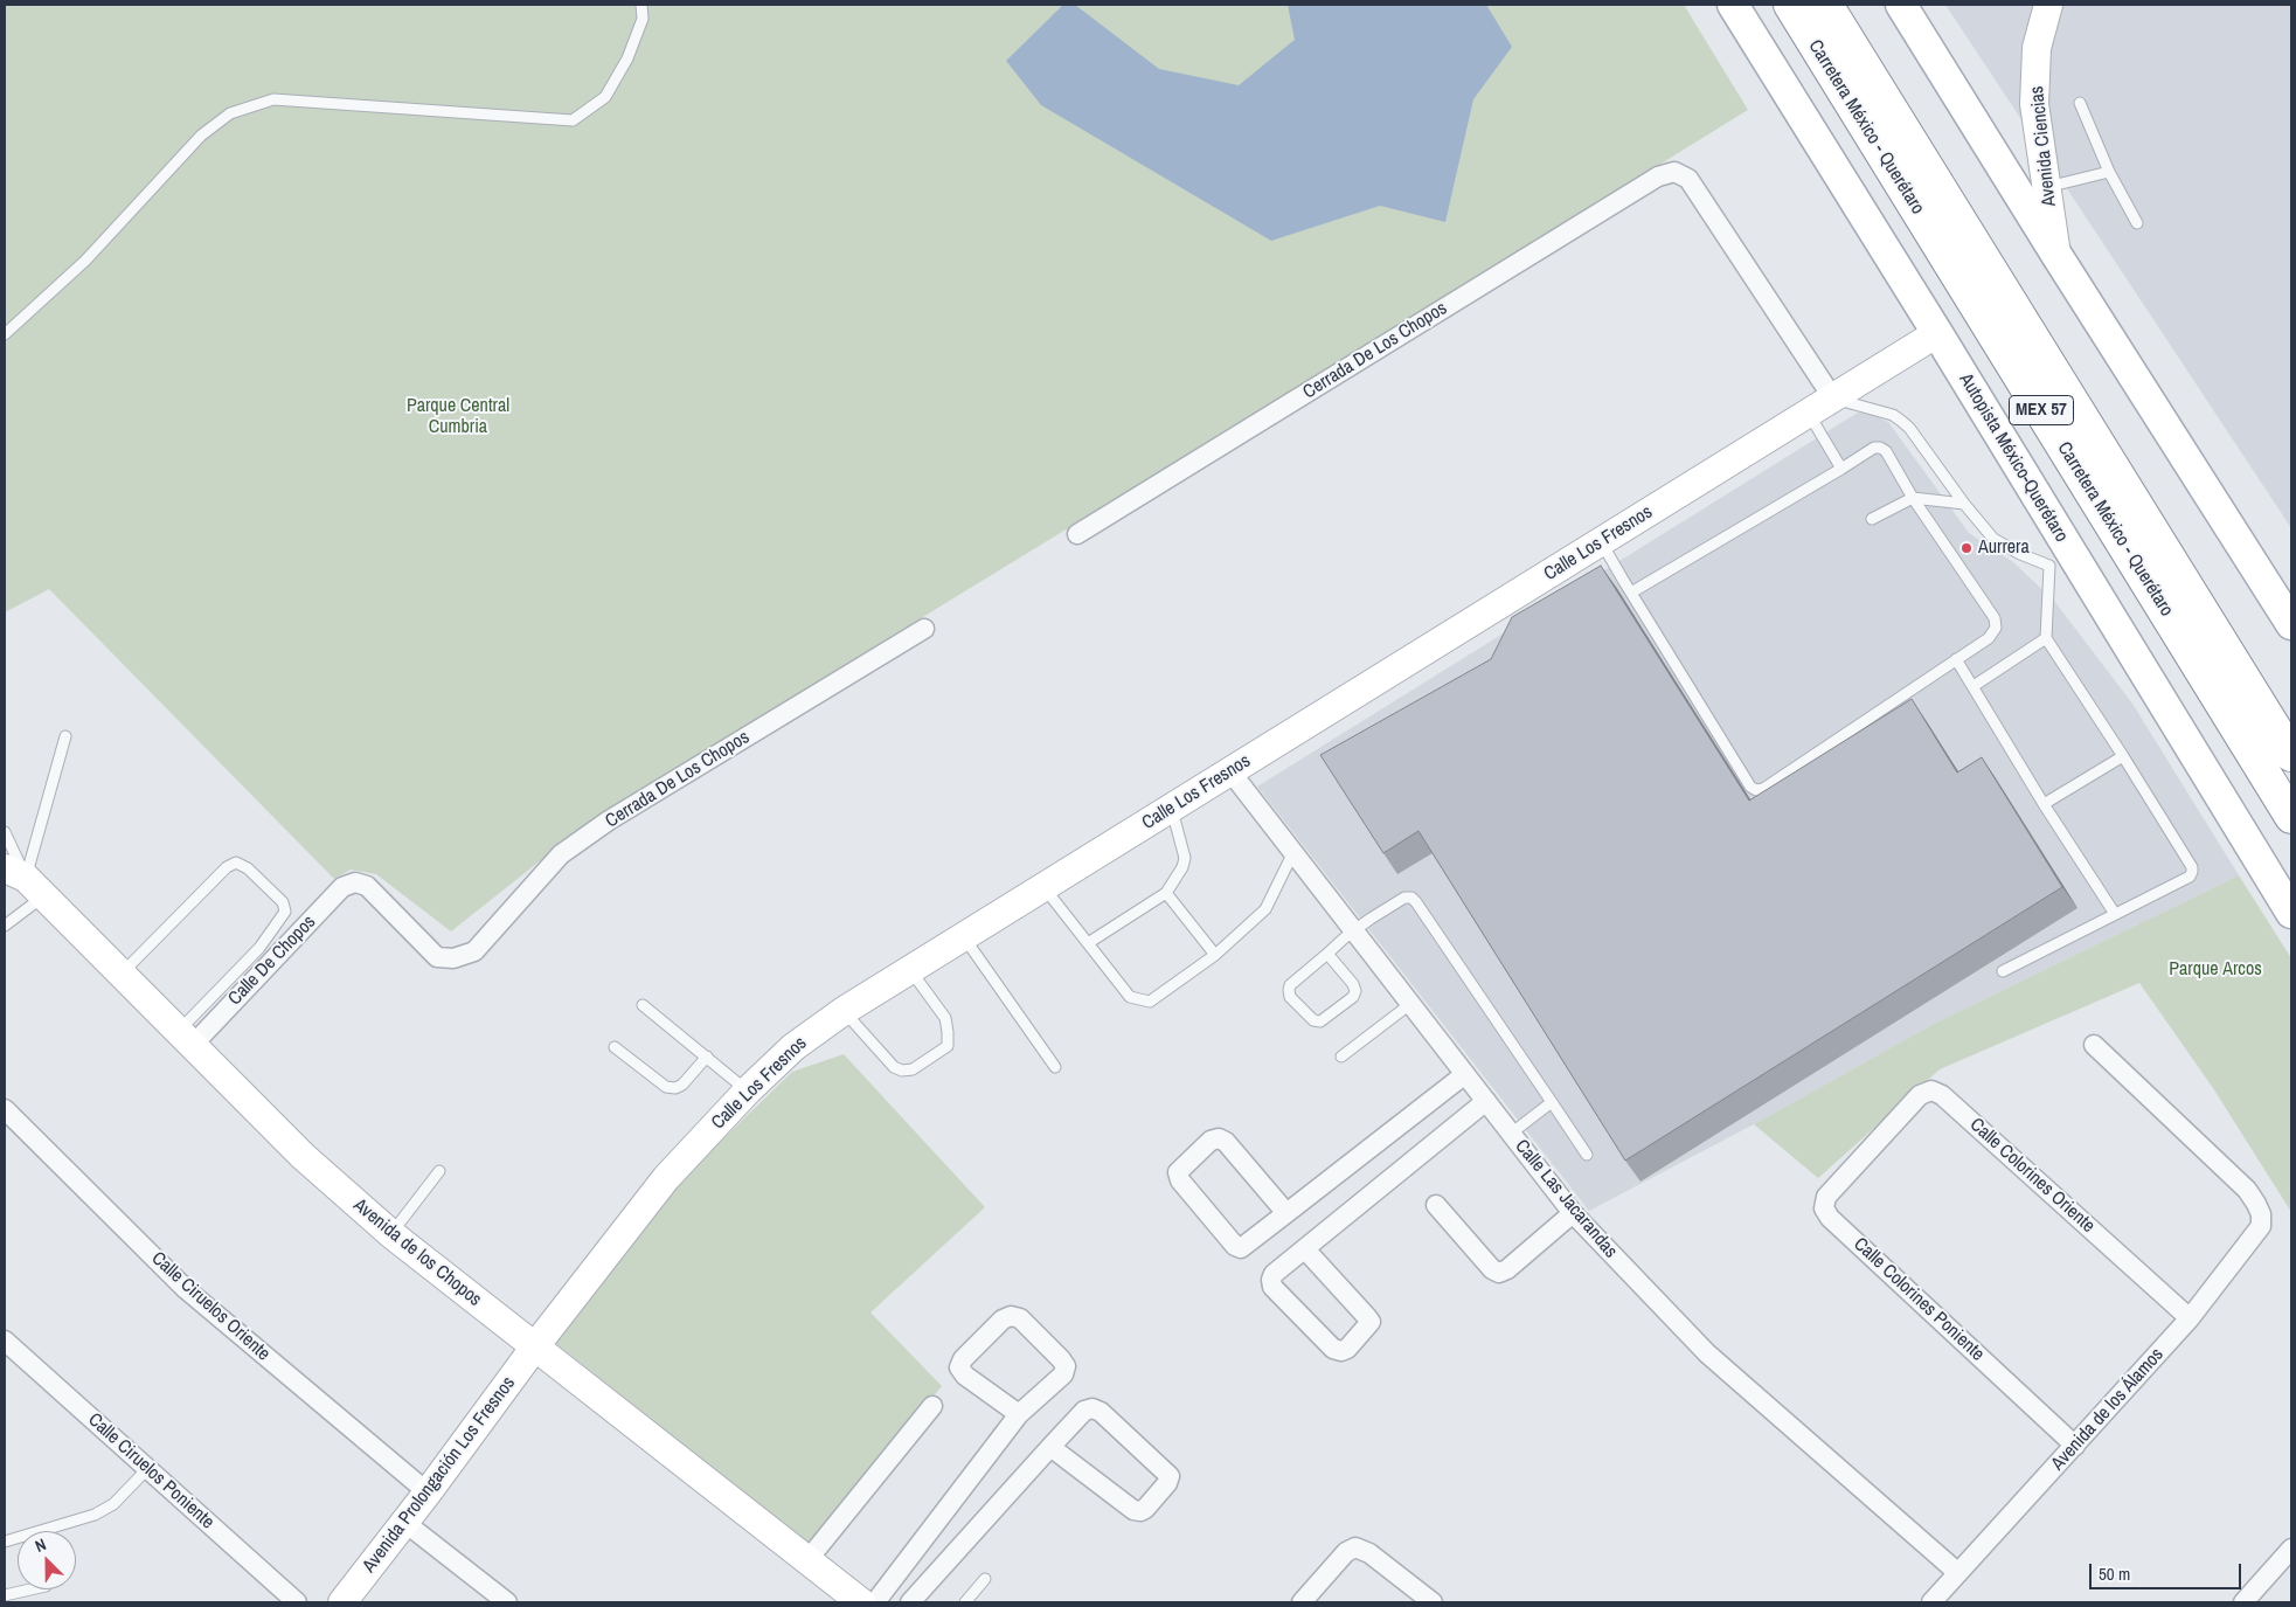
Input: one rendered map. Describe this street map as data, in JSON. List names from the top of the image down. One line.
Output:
{"streets":{"highway":["Carretera México - Querétaro","MEX 57"],"main road":["Autopista México-Querétaro"],"street":["Avenida Ciencias","Cerrada De Los Chopos","Calle Los Fresnos","Calle De Chopos","Calle Colorines Oriente","Calle Las Jacarandas","Avenida de los Chopos","Calle Colorines Poniente","Calle Ciruelos Oriente","Avenida de los Álamos","Calle Ciruelos Poniente","Avenida Prolongación Los Fresnos"]},"crossings":[["Cerrada De Los Chopos","Calle Los Fresnos"],["Cerrada De Los Chopos","Calle De Chopos"],["Autopista México-Querétaro","Calle Los Fresnos"],["Calle Los Fresnos","Calle Las Jacarandas"],["Calle Los Fresnos","Avenida de los Chopos"],["Calle Los Fresnos","Avenida Prolongación Los Fresnos"],["Calle De Chopos","Avenida de los Chopos"],["Calle Colorines Oriente","Calle Colorines Poniente"],["Calle Colorines Oriente","Avenida de los Álamos"],["Calle Las Jacarandas","Avenida de los Álamos"],["Avenida de los Chopos","Avenida Prolongación Los Fresnos"],["Calle Colorines Poniente","Avenida de los Álamos"],["Calle Ciruelos Oriente","Avenida Prolongación Los Fresnos"]],"parks":["Parque Central Cumbria","Parque Arcos"],"places":["Aurrera"],"scale_bar":"50 m","north":"top left"}
